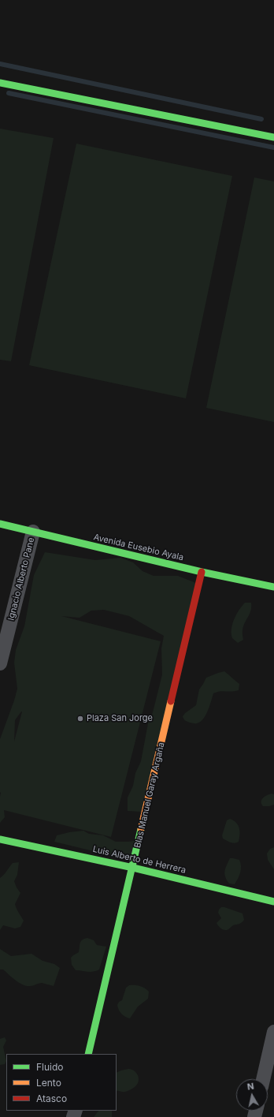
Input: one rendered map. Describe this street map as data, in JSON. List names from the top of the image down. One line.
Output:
{"streets":{"street":["Avenida Eusebio Ayala","Ignacio Alberto Pane","Blas Manuel Garay Argaña","Luis Alberto de Herrera"]},"crossings":[["Avenida Eusebio Ayala","Ignacio Alberto Pane"],["Avenida Eusebio Ayala","Blas Manuel Garay Argaña"],["Blas Manuel Garay Argaña","Luis Alberto de Herrera"]],"places":["Plaza San Jorge"],"legend":["Fluido","Lento","Atasco"],"north":"top"}
